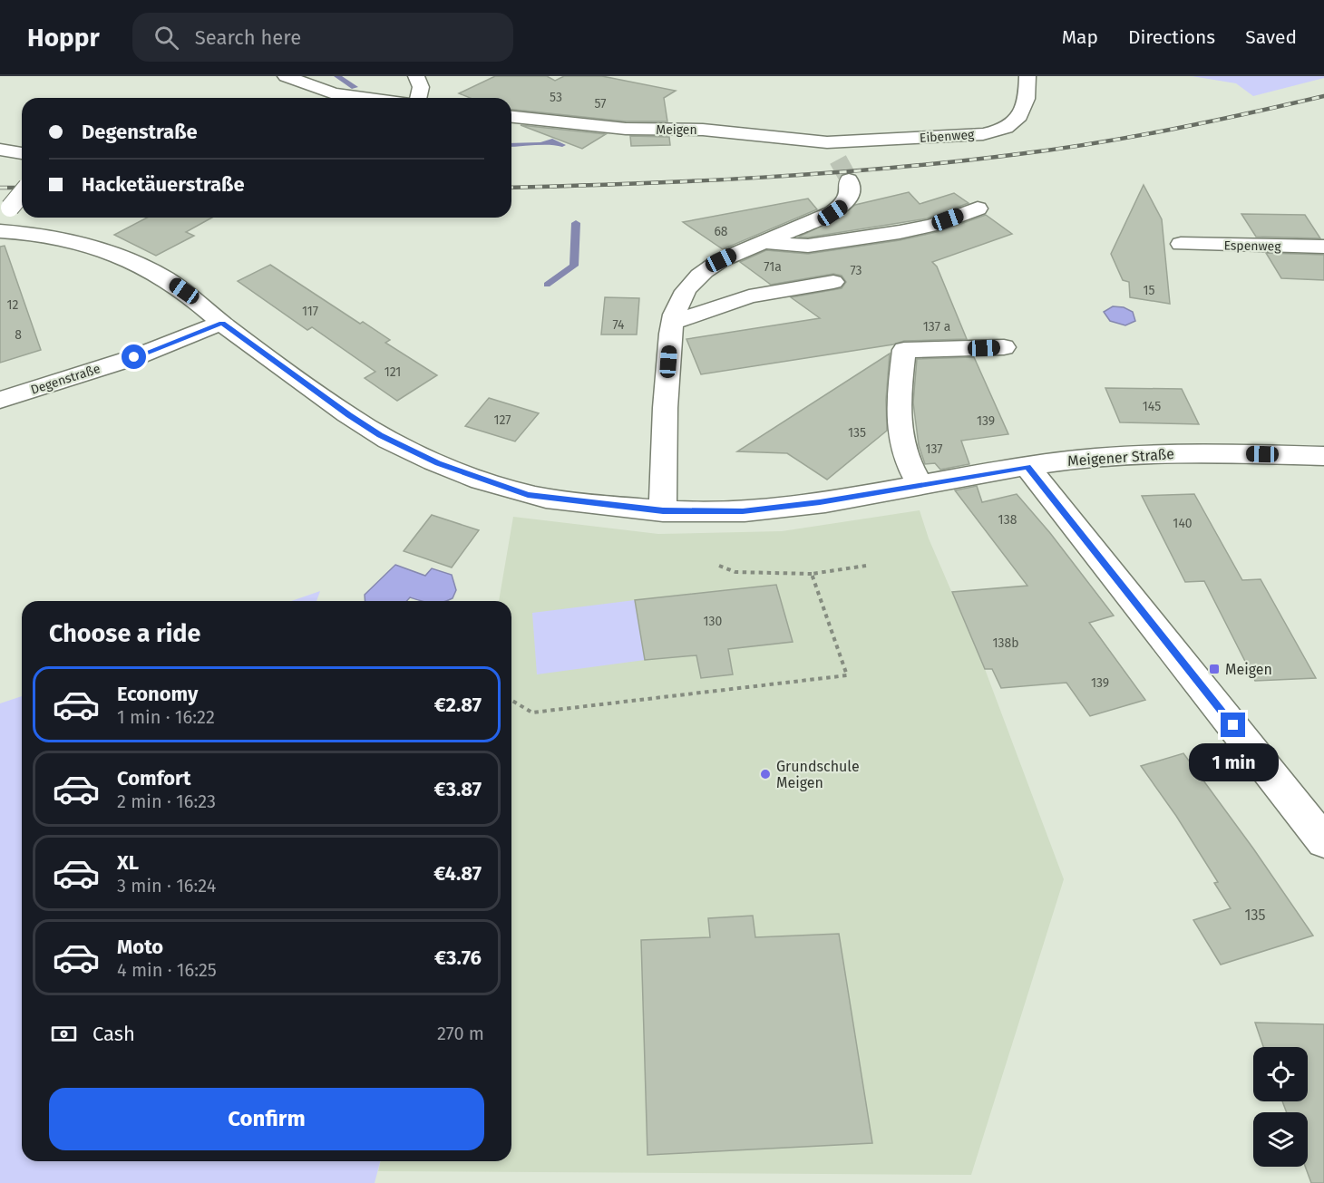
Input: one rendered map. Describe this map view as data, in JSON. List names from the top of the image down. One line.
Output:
{"streets":{"street":["Meigen","Eibenweg","Espenweg","Degenstraße","Meigener Straße"]},"crossings":[["Meigen","Eibenweg"],["Degenstraße","Meigener Straße"]],"places":{"transit":["Meigen"],"other":["Grundschule Meigen"]},"house_numbers":["53","57","68","71a","73","15","12","117","74","137 a","8","121","145","127","139","135","137","138","140","130","138b","139","135"],"page":{"header":"Hoppr","search":"Search here","nav":["Map","Directions","Saved"],"banner":["Degenstraße","Hacketäuerstraße"],"heading":"Choose a ride","list":[{"name":"Economy","note":"1 min · 16:22","value":"€2.87"},{"name":"Comfort","note":"2 min · 16:23","value":"€3.87"},{"name":"XL","note":"3 min · 16:24","value":"€4.87"},{"name":"Moto","note":"4 min · 16:25","value":"€3.76"}],"bubble":"1 min","pay":["Cash","270 m"],"buttons":"Confirm"}}
